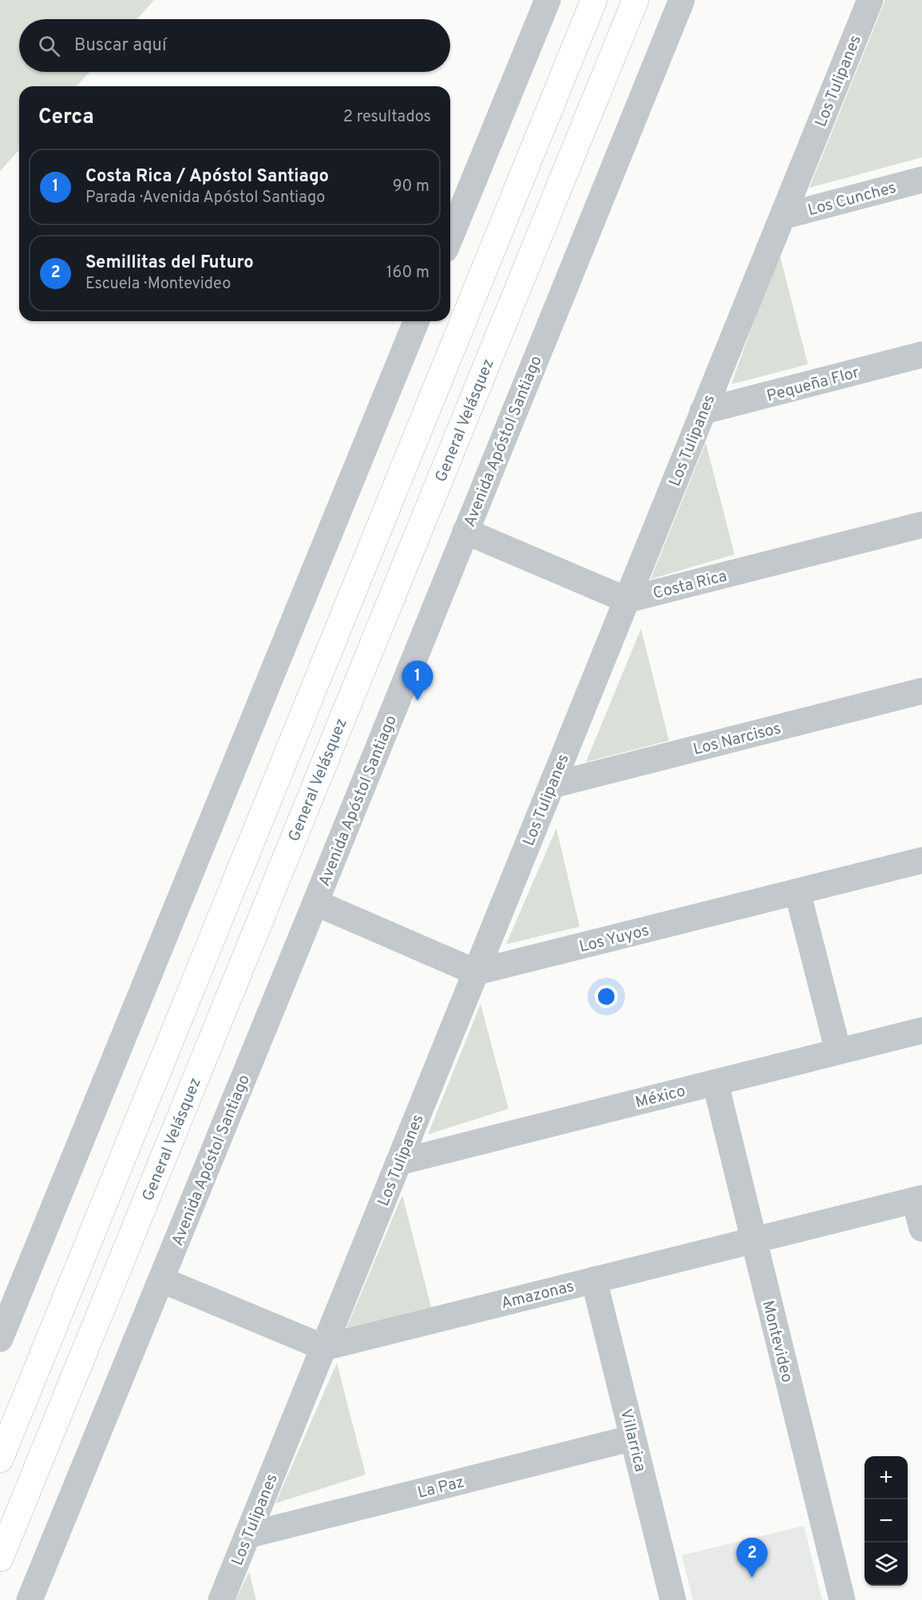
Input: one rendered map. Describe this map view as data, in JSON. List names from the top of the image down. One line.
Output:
{"streets":{"highway":["General Velásquez"],"street":["Los Tulipanes","Los Cunches","Pequeña Flor","Avenida Apóstol Santiago","Costa Rica","Los Narcisos","Los Yuyos","México","Amazonas","Montevideo","Villarrica","La Paz"]},"crossings":[["Los Tulipanes","Los Cunches"],["Los Tulipanes","Pequeña Flor"],["Los Tulipanes","Costa Rica"],["Los Tulipanes","Los Narcisos"],["Los Tulipanes","Los Yuyos"],["Los Tulipanes","México"],["Los Tulipanes","Amazonas"],["Los Tulipanes","La Paz"],["México","Montevideo"],["Amazonas","Montevideo"],["Amazonas","Villarrica"],["Villarrica","La Paz"]],"page":{"search":"Buscar aquí","heading":["Cerca","2 resultados"],"list":[{"mark":"1","name":"Costa Rica / Apóstol Santiago","note":"Parada · Avenida Apóstol Santiago","value":"90 m"},{"mark":"2","name":"Semillitas del Futuro","note":"Escuela · Montevideo","value":"160 m"}],"pins":["1","2"],"map_buttons":["+","−"]}}
